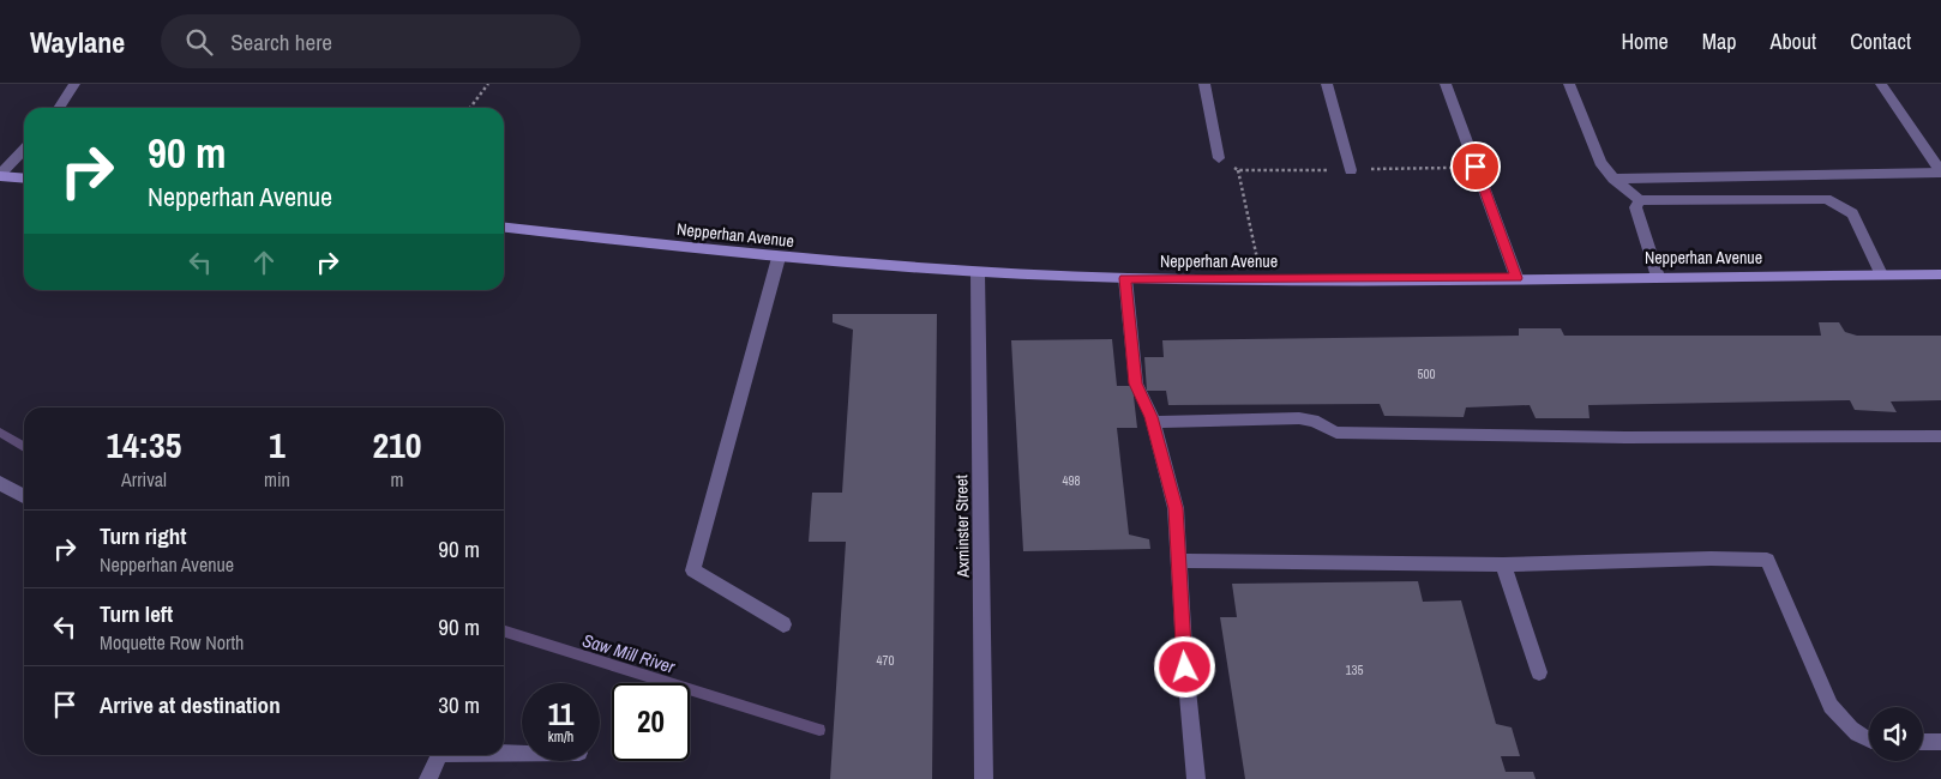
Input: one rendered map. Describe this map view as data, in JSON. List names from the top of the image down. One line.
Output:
{"streets":{"main road":["Nepperhan Avenue"],"street":["Axminster Street"]},"crossings":[["Nepperhan Avenue","Axminster Street"]],"water":["Saw Mill River"],"house_numbers":["500","498","470","135"],"page":{"header":"Waylane","search":"Search here","nav":["Home","Map","About","Contact"],"turn":["90 m","Nepperhan Avenue"],"eta":["14:35","Arrival","1","min","210","m"],"list":[{"name":"Turn right","note":"Nepperhan Avenue","value":"90 m"},{"name":"Turn left","note":"Moquette Row North","value":"90 m"},{"name":"Arrive at destination","value":"30 m"}],"speed":"11 km/h","limit":"20"}}
